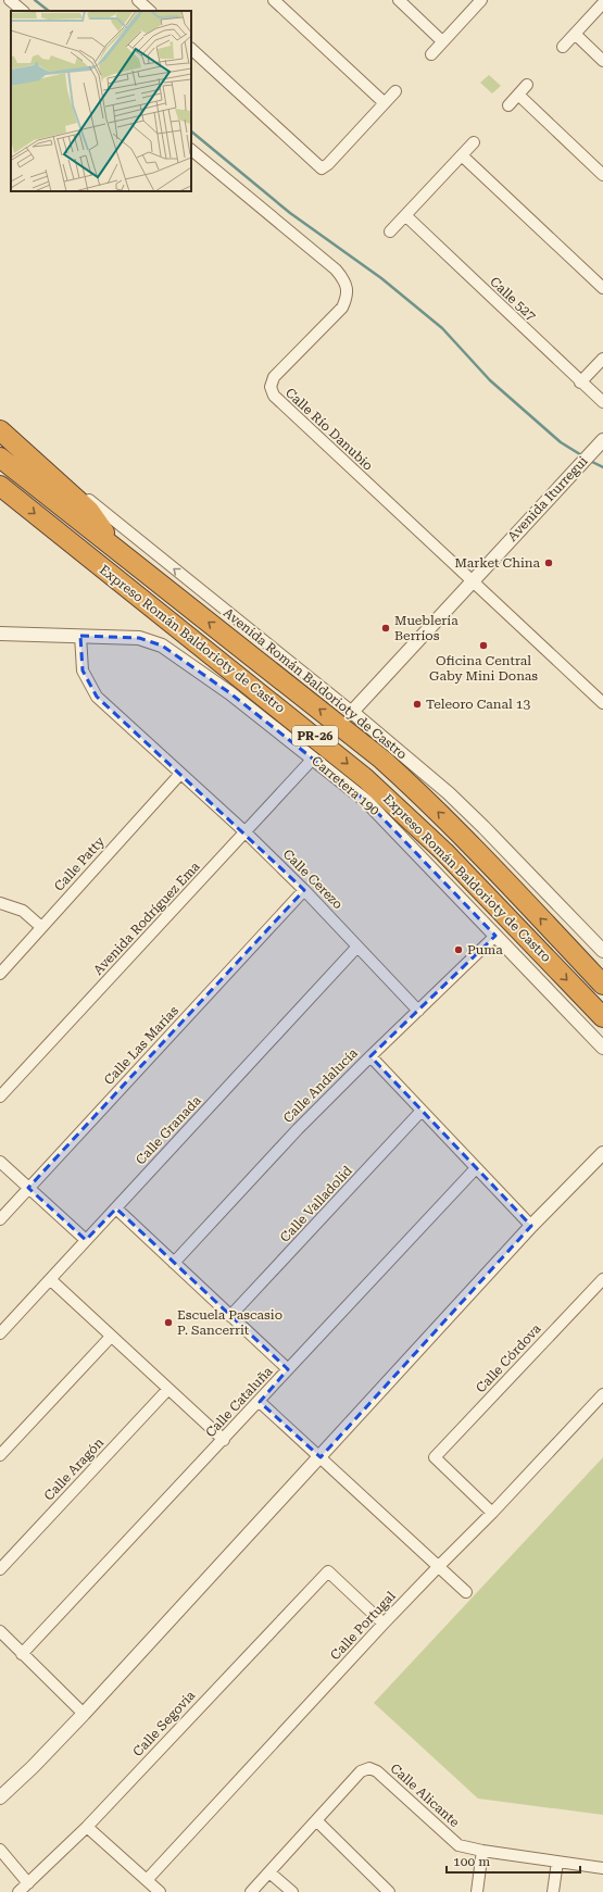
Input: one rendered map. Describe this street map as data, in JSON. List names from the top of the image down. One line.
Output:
{"streets":{"highway":["Expreso Román Baldorioty de Castro","PR-26"],"street":["Calle 527","Calle Río Danubio","Avenida Iturregui","Avenida Román Baldorioty de Castro","Carretera 190","Calle Patty","Calle Cerezo","Avenida Rodríguez Ema","Calle Las Marías","Calle Andalucía","Calle Granada","Calle Valladolid","Calle Córdova","Calle Cataluña","Calle Aragón","Calle Portugal","Calle Segovia","Calle Alicante"]},"crossings":[["Calle Río Danubio","Avenida Iturregui"],["Avenida Iturregui","Avenida Román Baldorioty de Castro"],["Carretera 190","Calle Cerezo"],["Carretera 190","Avenida Rodríguez Ema"],["Carretera 190","Calle Andalucía"],["Calle Patty","Calle Cerezo"],["Calle Cerezo","Avenida Rodríguez Ema"],["Calle Cerezo","Calle Las Marías"],["Calle Cerezo","Calle Andalucía"],["Calle Cerezo","Calle Granada"],["Calle Córdova","Calle Portugal"],["Calle Portugal","Calle Segovia"]],"one_way":["Avenida Román Baldorioty de Castro"],"places":["Market China","Mueblería Berríos","Oficina Central Gaby Mini Donas","Teleoro Canal 13","Puma","Escuela Pascasio P. Sancerrit"],"scale_bar":"100 m"}
